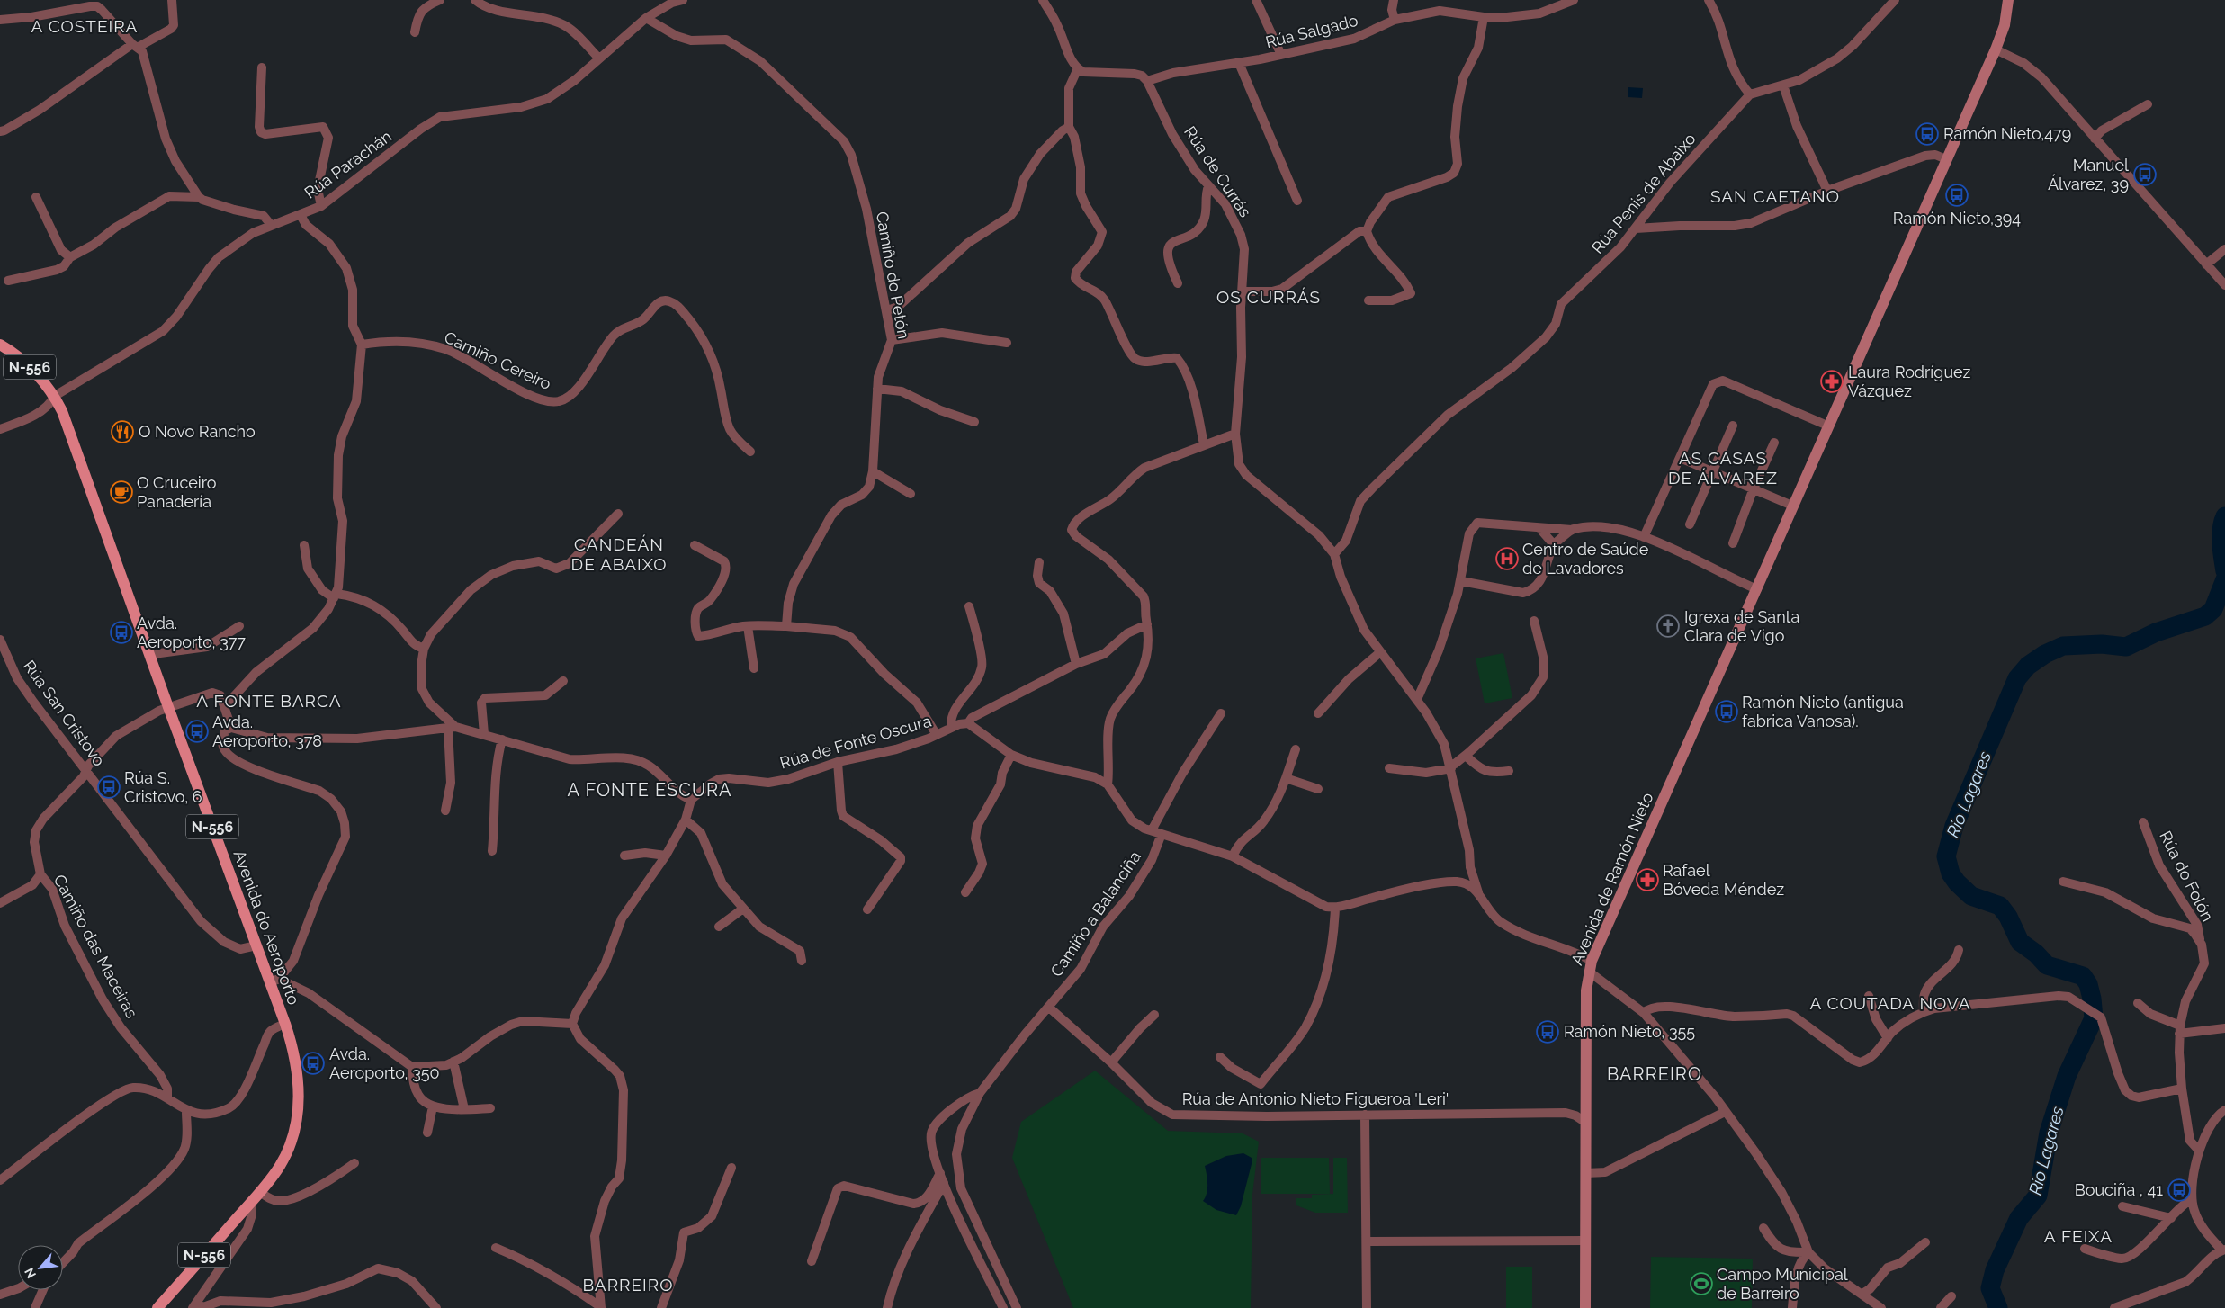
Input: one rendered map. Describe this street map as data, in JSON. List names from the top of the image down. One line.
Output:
{"streets":{"main road":["N-556","Avenida de Ramón Nieto","Avenida do Aeroporto"],"street":["Rúa Salgado","Rúa Parachán","Rúa de Currás","Rúa Penis de Abaixo","Camiño do Petón","Camiño Cereiro","Rúa San Cristovo","Rúa de Fonte Oscura","Rúa do Folón","Camiño a Balanciña","Camiño das Maceiras","Rúa de Antonio Nieto Figueroa 'Leri'"]},"crossings":[["Rúa Salgado","Rúa de Currás"],["Rúa Parachán","Camiño do Petón"],["Rúa Parachán","Avenida do Aeroporto"],["Rúa de Currás","Rúa Penis de Abaixo"],["Rúa San Cristovo","Avenida do Aeroporto"],["Rúa San Cristovo","Camiño das Maceiras"],["Avenida de Ramón Nieto","Rúa de Antonio Nieto Figueroa 'Leri'"],["Camiño a Balanciña","Rúa de Antonio Nieto Figueroa 'Leri'"],["Avenida do Aeroporto","Camiño das Maceiras"]],"districts":["A COSTEIRA","SAN CAETANO","OS CURRÁS","AS CASAS DE ÁLVAREZ","CANDEÁN DE ABAIXO","A FONTE BARCA","A FONTE ESCURA","A COUTADA NOVA","BARREIRO","A FEIXA","BARREIRO"],"water":["Río Lagares"],"places":{"bus stop":["Ramón Nieto,479","Manuel Álvarez, 39","Ramón Nieto,394","Avda. Aeroporto, 377","Ramón Nieto (antigua fabrica Vanosa).","Avda. Aeroporto, 378","Rúa S. Cristovo, 6","Ramón Nieto, 355","Avda. Aeroporto, 350","Bouciña , 41"],"pharmacy":["Laura Rodríguez Vázquez","Rafael Bóveda Méndez"],"restaurant":["O Novo Rancho"],"cafe":["O Cruceiro Panadería"],"hospital":["Centro de Saúde de Lavadores"],"church":["Igrexa de Santa Clara de Vigo"],"sports":["Campo Municipal de Barreiro"]},"north":"bottom left"}
